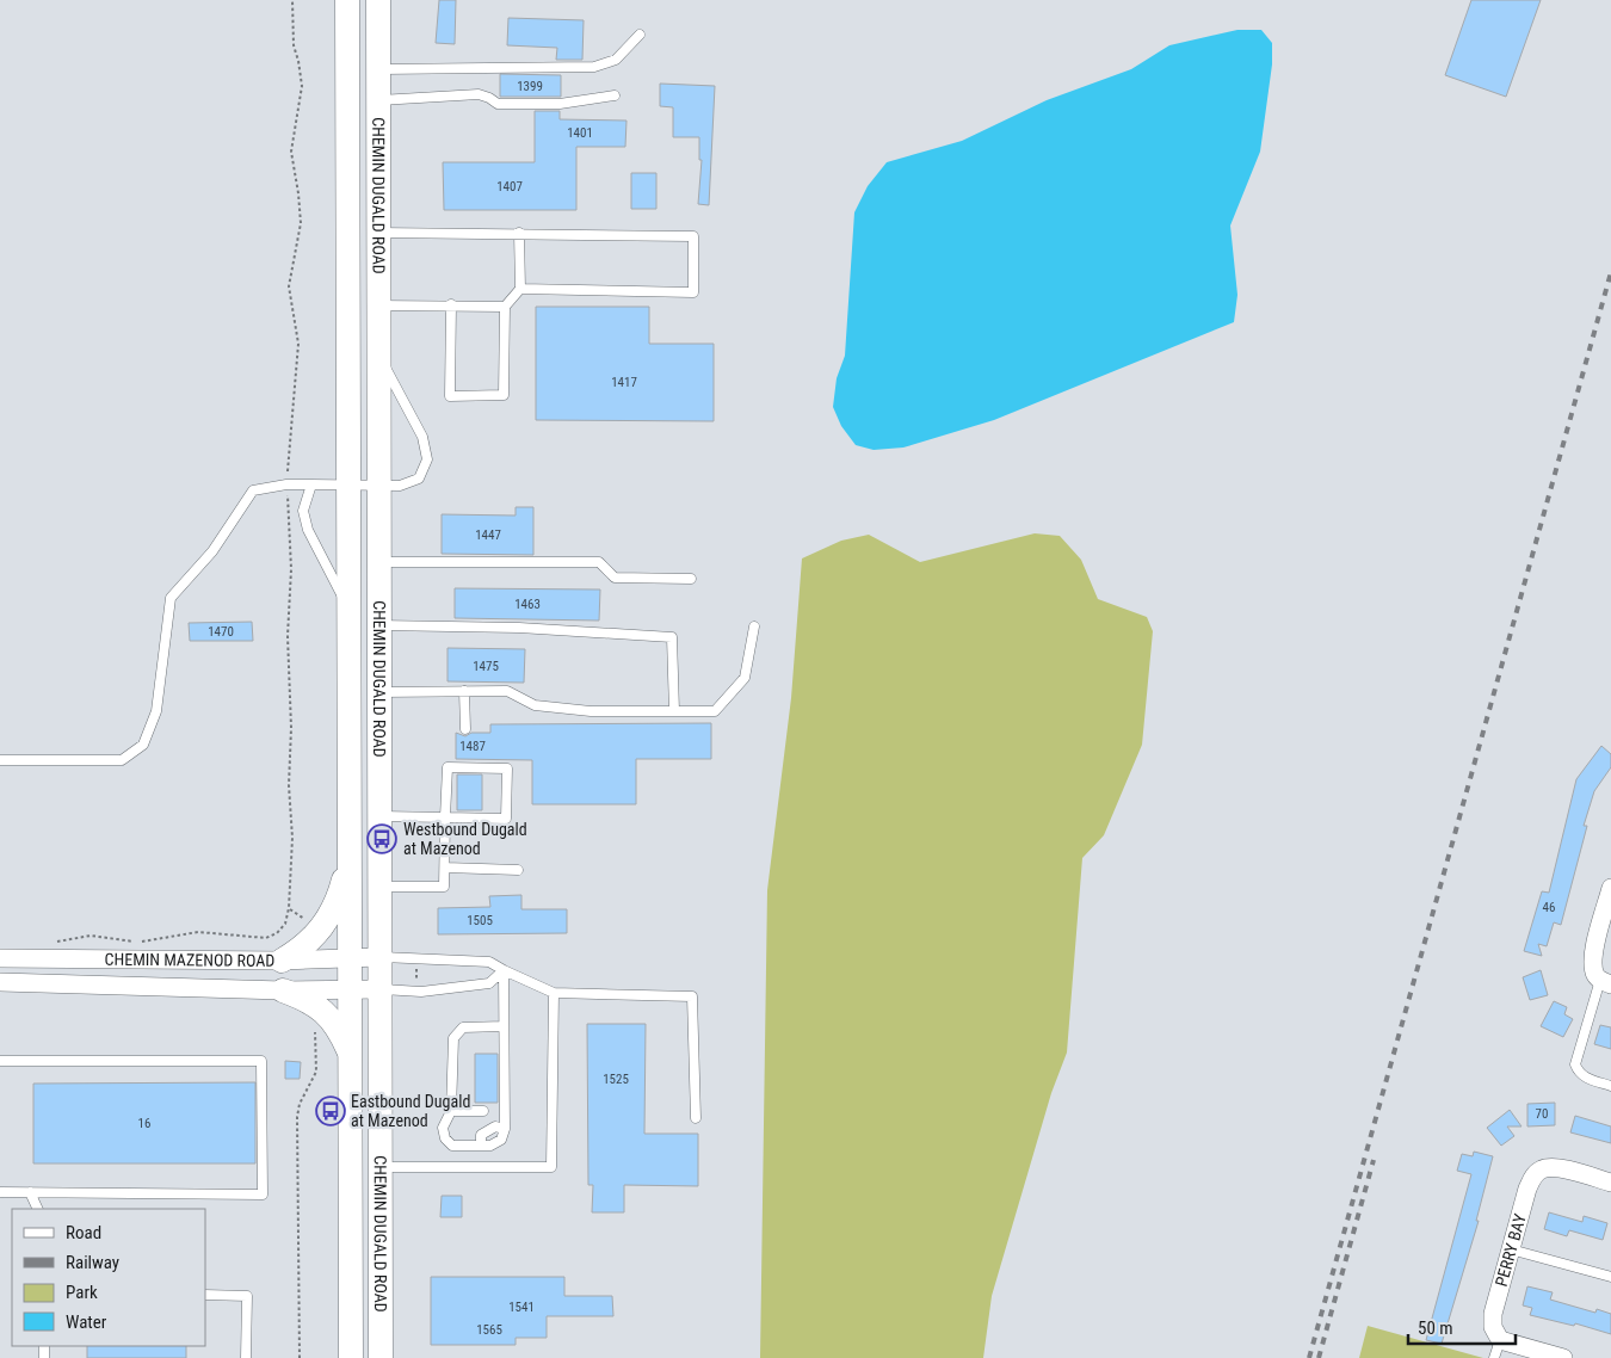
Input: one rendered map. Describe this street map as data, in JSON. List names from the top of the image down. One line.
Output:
{"streets":{"main road":["CHEMIN DUGALD ROAD"],"street":["CHEMIN MAZENOD ROAD","PERRY BAY"]},"crossings":[["CHEMIN DUGALD ROAD","CHEMIN MAZENOD ROAD"]],"places":{"bus stop":["Westbound Dugald at Mazenod","Eastbound Dugald at Mazenod"]},"house_numbers":["1399","1401","1407","1417","1447","1463","1470","1475","1487","46","1505","1525","70","16","1541","1565"],"legend":["Road","Railway","Park","Water"],"scale_bar":"50 m"}
